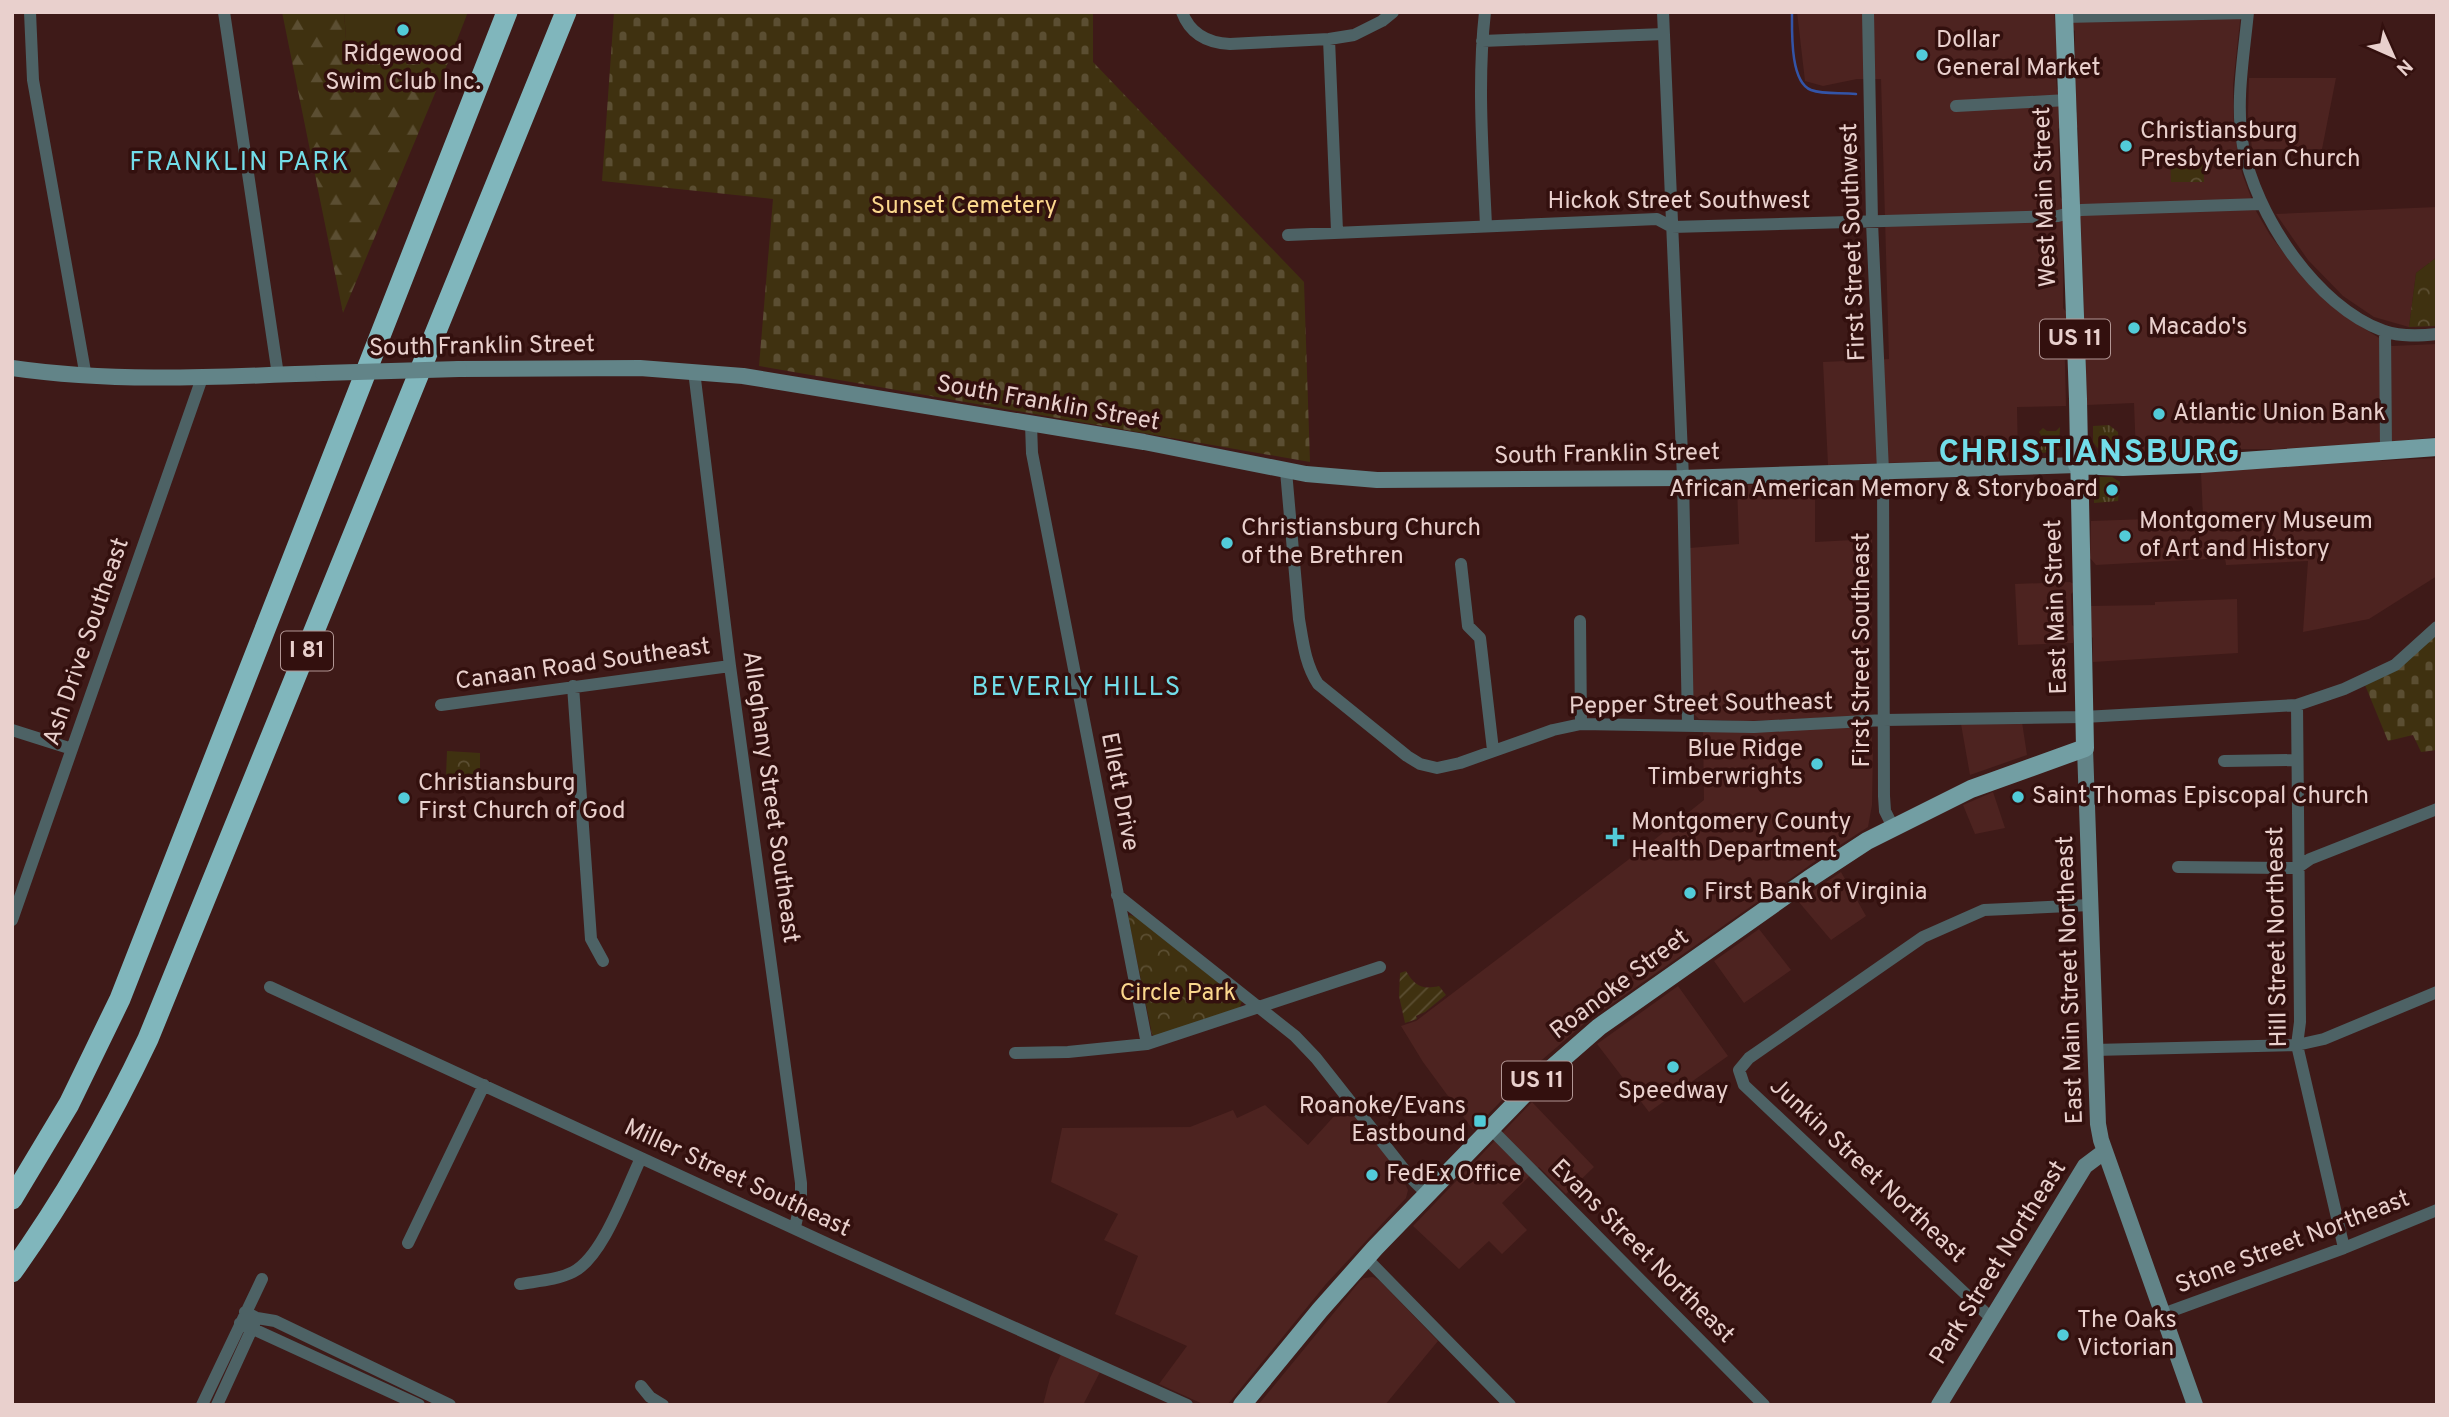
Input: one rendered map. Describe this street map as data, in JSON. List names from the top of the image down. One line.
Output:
{"streets":{"highway":["I 81"],"main road":["West Main Street","US 11","South Franklin Street","East Main Street","East Main Street Northeast","Roanoke Street","Park Street Northeast"],"street":["Hickok Street Southwest","First Street Southwest","Ash Drive Southeast","First Street Southeast","Canaan Road Southeast","Pepper Street Southeast","Ellett Drive","Alleghany Street Southeast","Hill Street Northeast","Junkin Street Northeast","Miller Street Southeast","Stone Street Northeast","Evans Street Northeast"]},"crossings":[["West Main Street","Hickok Street Southwest"],["West Main Street","South Franklin Street"],["West Main Street","East Main Street"],["Hickok Street Southwest","First Street Southwest"],["First Street Southwest","South Franklin Street"],["First Street Southwest","First Street Southeast"],["South Franklin Street","East Main Street"],["South Franklin Street","Ash Drive Southeast"],["South Franklin Street","First Street Southeast"],["South Franklin Street","Pepper Street Southeast"],["South Franklin Street","Ellett Drive"],["South Franklin Street","Alleghany Street Southeast"],["East Main Street","Pepper Street Southeast"],["East Main Street","East Main Street Northeast"],["East Main Street","Roanoke Street"],["First Street Southeast","Pepper Street Southeast"],["First Street Southeast","Roanoke Street"],["Canaan Road Southeast","Alleghany Street Southeast"],["Pepper Street Southeast","Hill Street Northeast"],["Alleghany Street Southeast","Miller Street Southeast"],["Hill Street Northeast","Stone Street Northeast"],["East Main Street Northeast","Roanoke Street"],["East Main Street Northeast","Junkin Street Northeast"],["East Main Street Northeast","Stone Street Northeast"],["East Main Street Northeast","Park Street Northeast"],["Roanoke Street","Evans Street Northeast"],["Junkin Street Northeast","Park Street Northeast"]],"districts":["FRANKLIN PARK","CHRISTIANSBURG","BEVERLY HILLS"],"parks":["Sunset Cemetery","Circle Park"],"places":{"other":["Ridgewood Swim Club Inc.","Dollar General Market","Christiansburg Presbyterian Church","Macado's","Atlantic Union Bank","African American Memory & Storyboard","Montgomery Museum of Art and History","Christiansburg Church of the Brethren","Blue Ridge Timberwrights","Saint Thomas Episcopal Church","Christiansburg First Church of God","First Bank of Virginia","Speedway","FedEx Office","The Oaks Victorian"],"health":["Montgomery County Health Department"],"transit":["Roanoke/Evans Eastbound"]},"north":"bottom right"}
